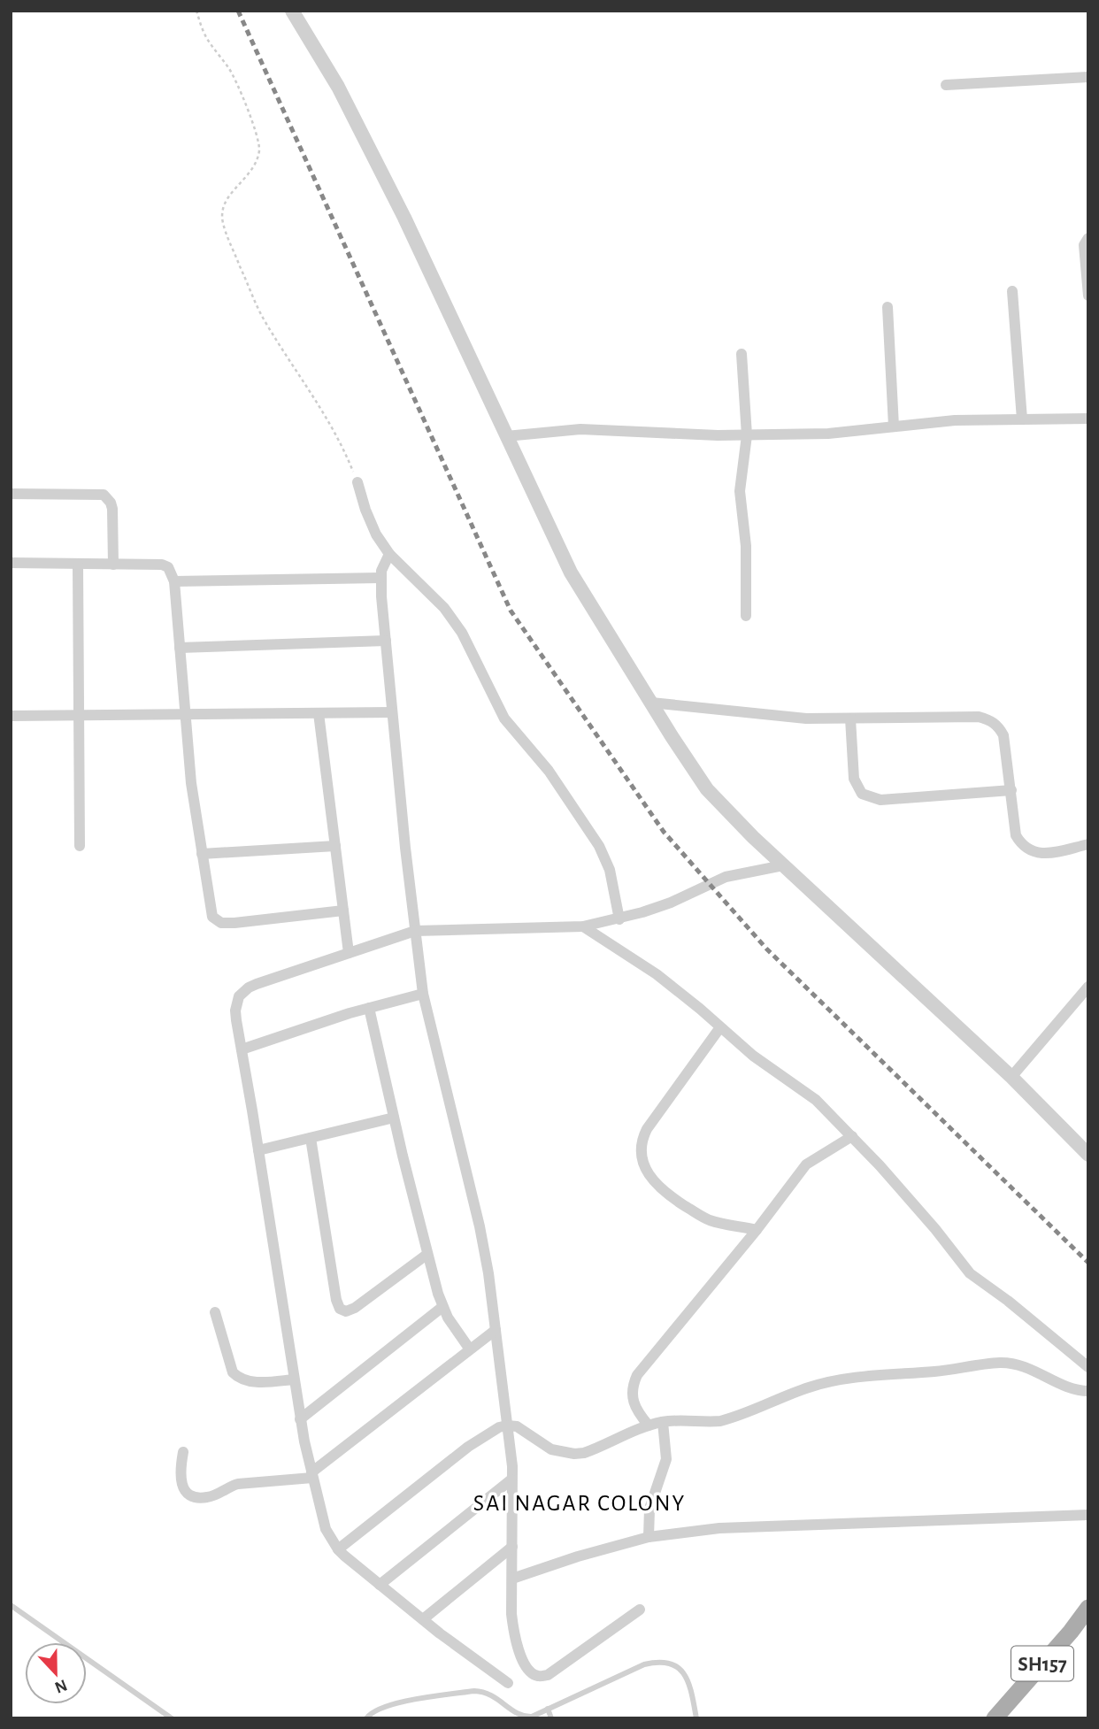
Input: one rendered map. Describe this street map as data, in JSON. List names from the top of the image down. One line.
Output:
{"streets":{"main road":["SH157"]},"districts":["SAI NAGAR COLONY"],"north":"bottom"}
